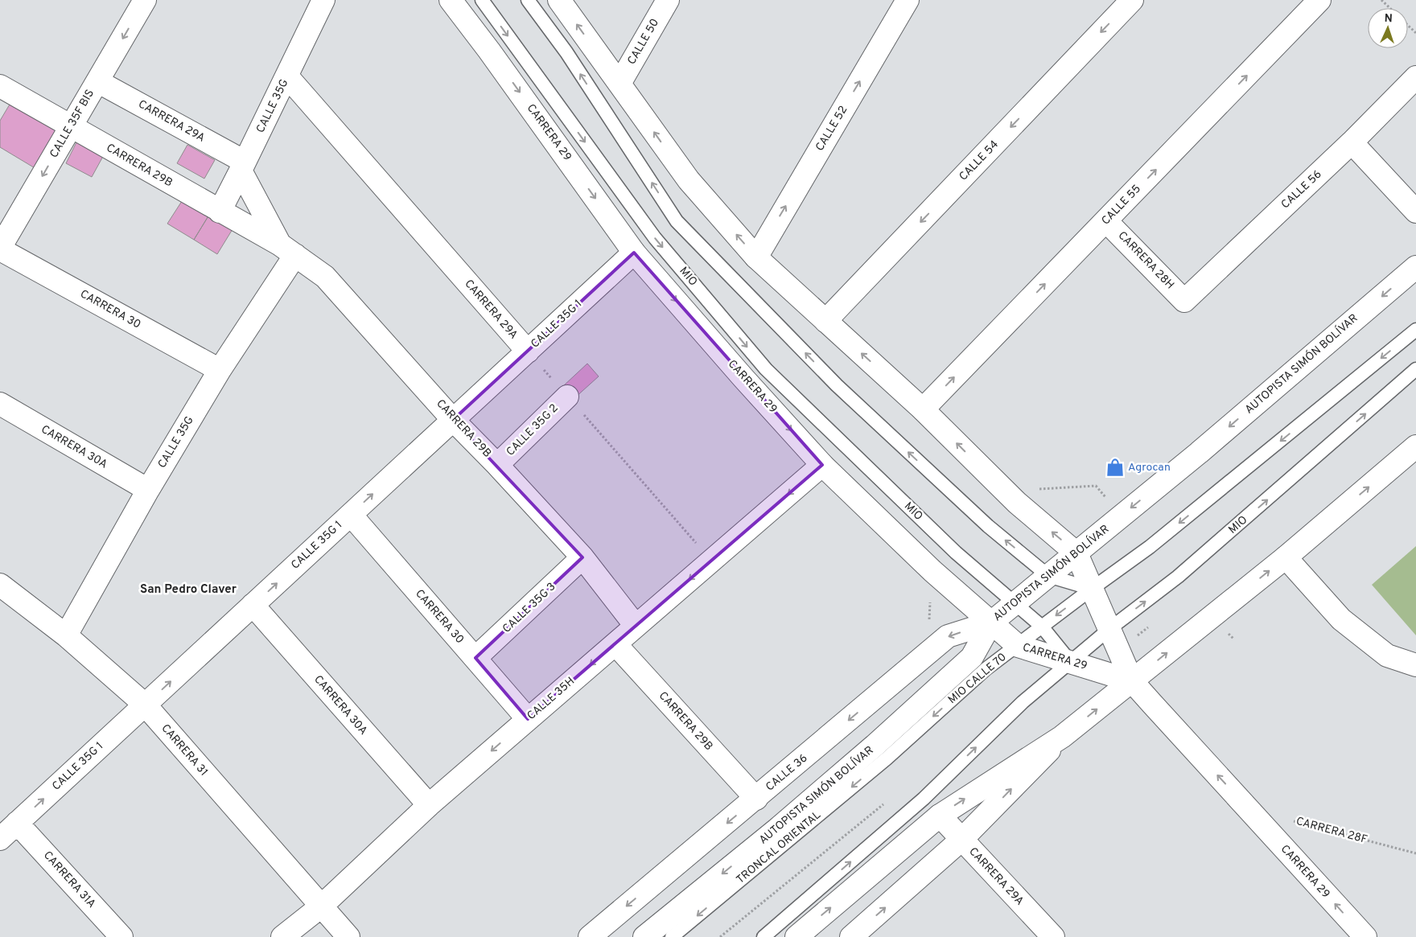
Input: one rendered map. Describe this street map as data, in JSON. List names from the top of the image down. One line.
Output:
{"streets":{"main road":["CALLE 50","CALLE 35G","CARRERA 29A","CALLE 35F BIS","CALLE 52","CARRERA 29","CALLE 54","CARRERA 29B","CALLE 56","CALLE 55","CARRERA 28H","CARRERA 30","CALLE 35G 1","AUTOPISTA SIMÓN BOLÍVAR","CALLE 35G 2","CARRERA 30A","CALLE 35G 3","CALLE 35H","CARRERA 31","CALLE 36","CARRERA 31A"],"lane":["MIO","MIO CALLE 70","TRONCAL ORIENTAL"],"path":["CARRERA 28F"]},"crossings":[["CALLE 50","CARRERA 29"],["CALLE 35G","CARRERA 29A"],["CALLE 35G","CARRERA 29B"],["CALLE 35G","CARRERA 30"],["CALLE 35G","CARRERA 30A"],["CALLE 35G","CARRERA 31"],["CARRERA 29A","CALLE 35F BIS"],["CARRERA 29A","CARRERA 29B"],["CARRERA 29A","CALLE 35G 1"],["CALLE 35F BIS","CARRERA 29B"],["CALLE 35F BIS","CARRERA 30"],["CALLE 52","CARRERA 29"],["CARRERA 29","CALLE 54"],["CARRERA 29","CALLE 55"],["CARRERA 29","MIO"],["CARRERA 29","CALLE 35G 1"],["CARRERA 29","AUTOPISTA SIMÓN BOLÍVAR"],["CARRERA 29","MIO CALLE 70"],["CARRERA 29","CALLE 35H"],["CARRERA 29","CALLE 36"],["CARRERA 29B","CALLE 35G 1"],["CARRERA 29B","CALLE 35G 2"],["CARRERA 29B","CALLE 35G 3"],["CARRERA 29B","CALLE 35H"],["CARRERA 29B","CALLE 36"],["CALLE 56","CARRERA 28H"],["CALLE 55","CARRERA 28H"],["MIO","AUTOPISTA SIMÓN BOLÍVAR"],["MIO","MIO CALLE 70"],["CARRERA 30","CALLE 35G 1"],["CARRERA 30","CALLE 35G 3"],["CARRERA 30","CALLE 35H"],["CALLE 35G 1","CARRERA 30A"],["CALLE 35G 1","CARRERA 31"],["CALLE 35G 1","CARRERA 31A"],["AUTOPISTA SIMÓN BOLÍVAR","CALLE 36"],["CARRERA 30A","CALLE 35H"],["MIO CALLE 70","TRONCAL ORIENTAL"],["CALLE 35H","CARRERA 31"]],"one_way":["CALLE 35F BIS","CALLE 52","CALLE 54","CALLE 55","CALLE 35G 1","CALLE 35H"],"districts":["San Pedro Claver"],"places":{"shop":["Agrocan"]},"north":"top"}
